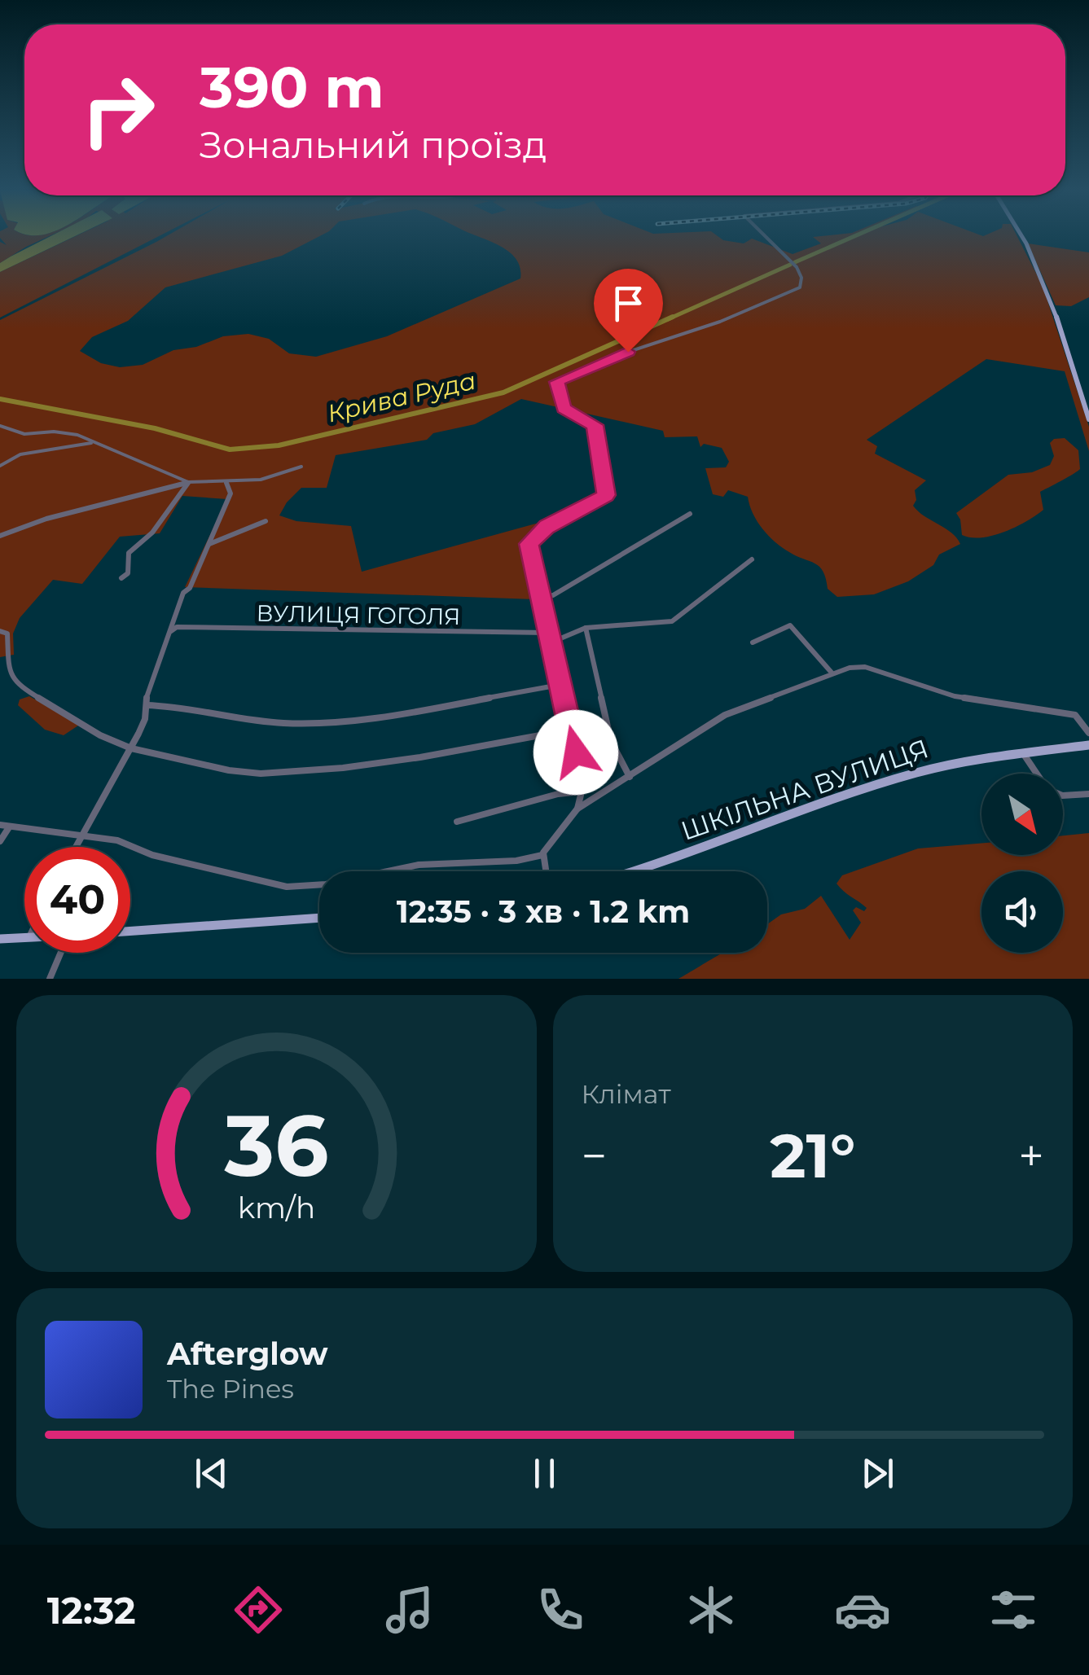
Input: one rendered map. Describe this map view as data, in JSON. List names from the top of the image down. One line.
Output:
{"streets":{"main road":["ШКІЛЬНА ВУЛИЦЯ"],"street":["ВУЛИЦЯ ГОГОЛЯ"]},"water":["Крива Руда"],"north":"bottom right","page":{"turn":["390 m","Зональний проїзд"],"limit":"40","trip":"12:35 · 3 хв · 1.2 km","tile":"Клімат","heat":["−","21°","+"],"song":["Afterglow","The Pines"],"tabs":"12:32","gauge":["36","km/h"]}}
